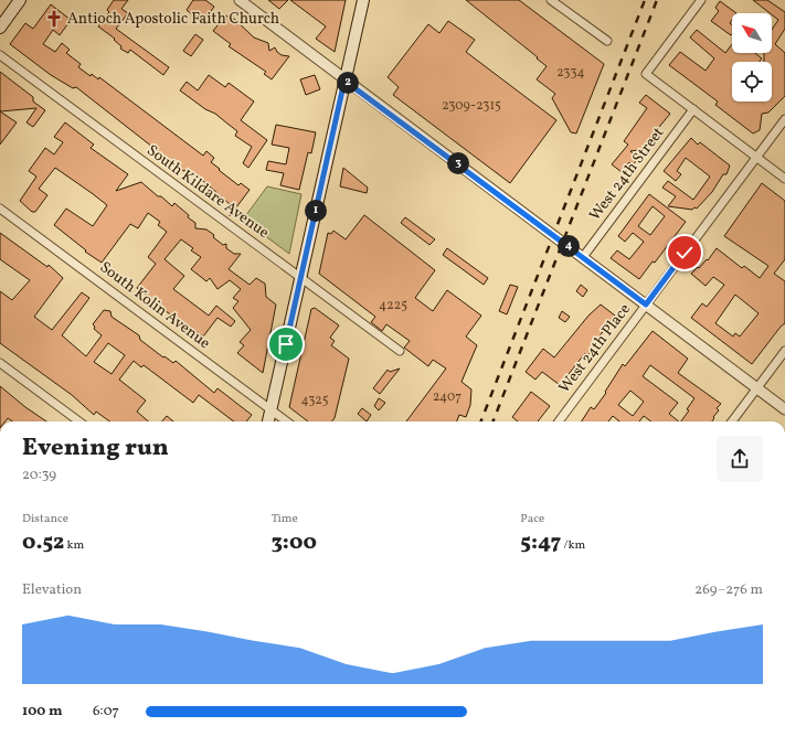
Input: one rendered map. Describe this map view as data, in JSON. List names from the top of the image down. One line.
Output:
{"streets":{"street":["West 24th Street","South Kildare Avenue","South Kolin Avenue","West 24th Place"]},"places":{"church":["Antioch Apostolic Faith Church"]},"house_numbers":["2334","2309-2315","4225","2407","4325"],"north":"top left","page":{"pins":["2","3","1","4"],"heading":["Evening run","20:39"],"stats":[["Distance","0.52 km"],["Time","3:00"],["Pace","5:47 /km"]],"chart":["Elevation","269–276 m"],"list":[{"name":"100 m","note":"6:07"}]}}
